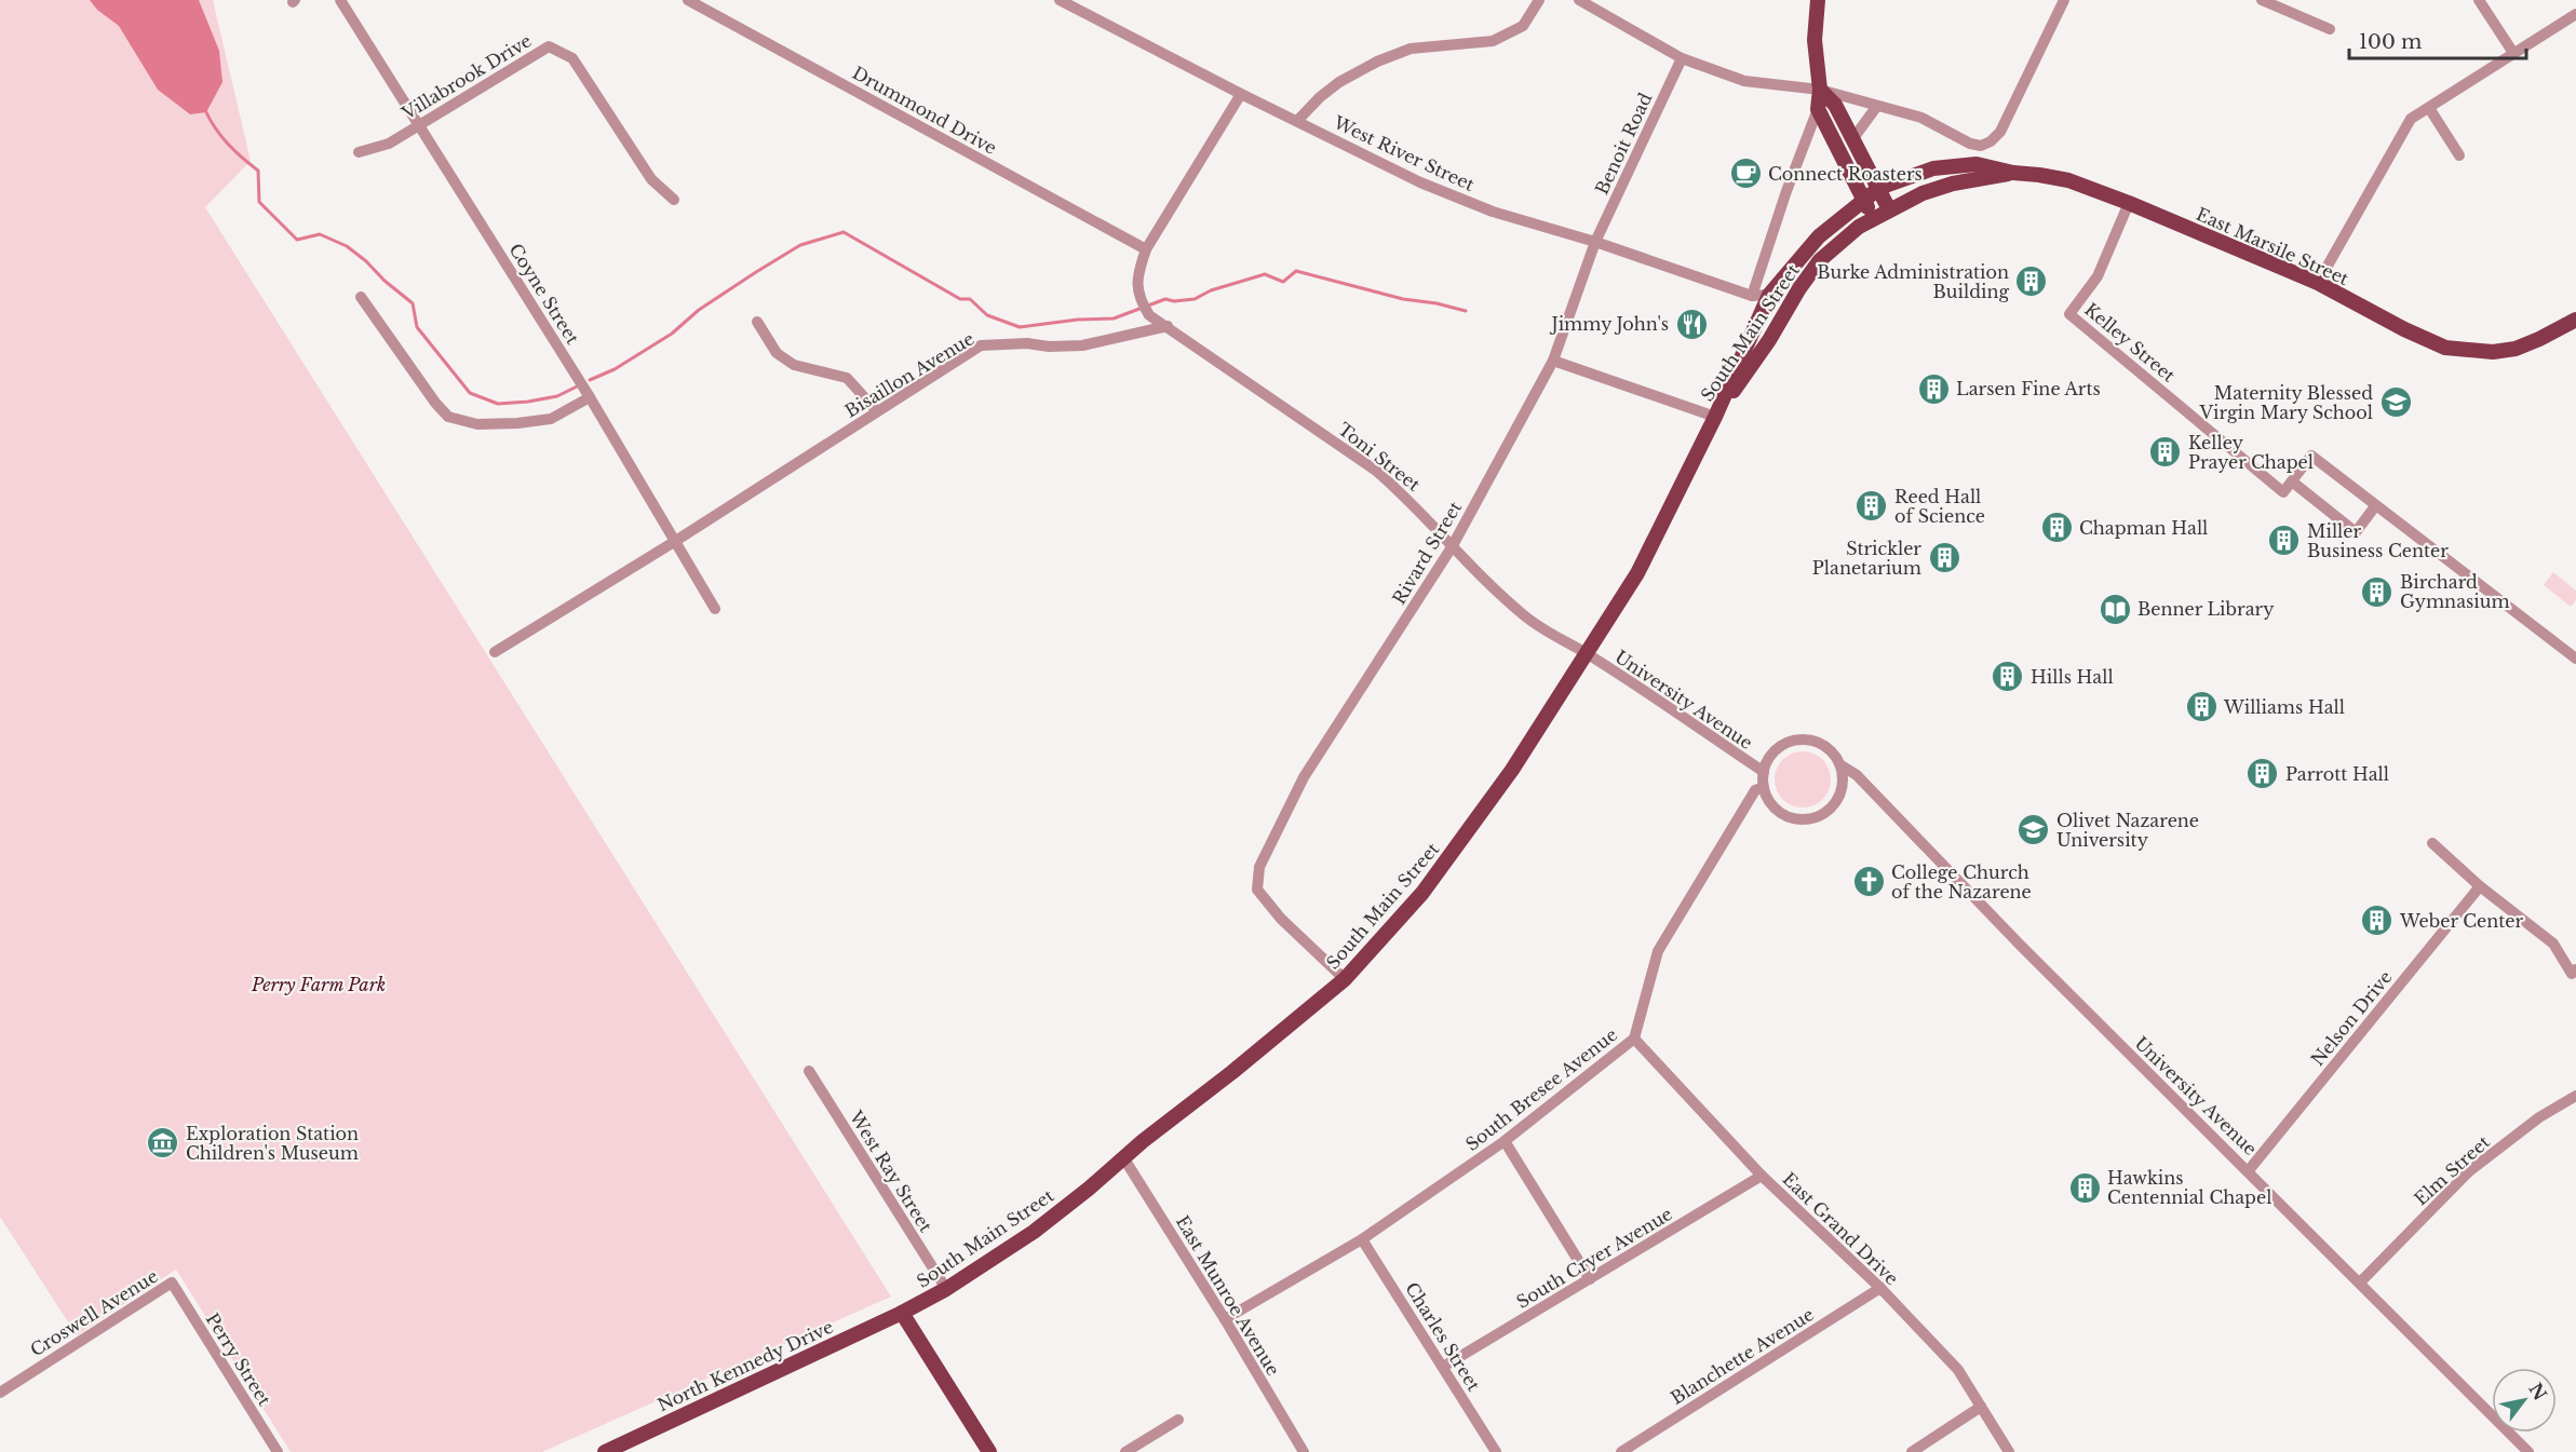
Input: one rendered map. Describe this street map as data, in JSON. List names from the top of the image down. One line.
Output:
{"streets":{"main road":["East Marsile Street","South Main Street","North Kennedy Drive"],"street":["Villabrook Drive","Drummond Drive","Benoit Road","West River Street","Coyne Street","Kelley Street","Bisaillon Avenue","Toni Street","Rivard Street","University Avenue","Nelson Drive","South Bresee Avenue","Elm Street","West Ray Street","East Grand Drive","South Cryer Avenue","East Munroe Avenue","Croswell Avenue","Charles Street","Blanchette Avenue","Perry Street"]},"crossings":[["Villabrook Drive","Coyne Street"],["Benoit Road","West River Street"],["Benoit Road","Rivard Street"],["West River Street","South Main Street"],["West River Street","Rivard Street"],["East Marsile Street","South Main Street"],["East Marsile Street","Kelley Street"],["Coyne Street","Bisaillon Avenue"],["South Main Street","Toni Street"],["South Main Street","Rivard Street"],["South Main Street","University Avenue"],["South Main Street","West Ray Street"],["South Main Street","East Munroe Avenue"],["South Main Street","North Kennedy Drive"],["Bisaillon Avenue","Toni Street"],["Toni Street","Rivard Street"],["Toni Street","University Avenue"],["University Avenue","Nelson Drive"],["University Avenue","South Bresee Avenue"],["University Avenue","Elm Street"],["South Bresee Avenue","East Grand Drive"],["South Bresee Avenue","East Munroe Avenue"],["South Bresee Avenue","Charles Street"],["East Grand Drive","South Cryer Avenue"],["East Grand Drive","Blanchette Avenue"],["South Cryer Avenue","Charles Street"],["Croswell Avenue","Perry Street"]],"parks":["Perry Farm Park"],"places":{"cafe":["Connect Roasters"],"building":["Burke Administration Building","Larsen Fine Arts","Kelley Prayer Chapel","Reed Hall of Science","Chapman Hall","Miller Business Center","Strickler Planetarium","Birchard Gymnasium","Hills Hall","Williams Hall","Parrott Hall","Weber Center","Hawkins Centennial Chapel"],"restaurant":["Jimmy John's"],"school or university":["Maternity Blessed Virgin Mary School","Olivet Nazarene University"],"library":["Benner Library"],"church":["College Church of the Nazarene"],"museum":["Exploration Station Children's Museum"]},"scale_bar":"100 m","north":"top right"}
